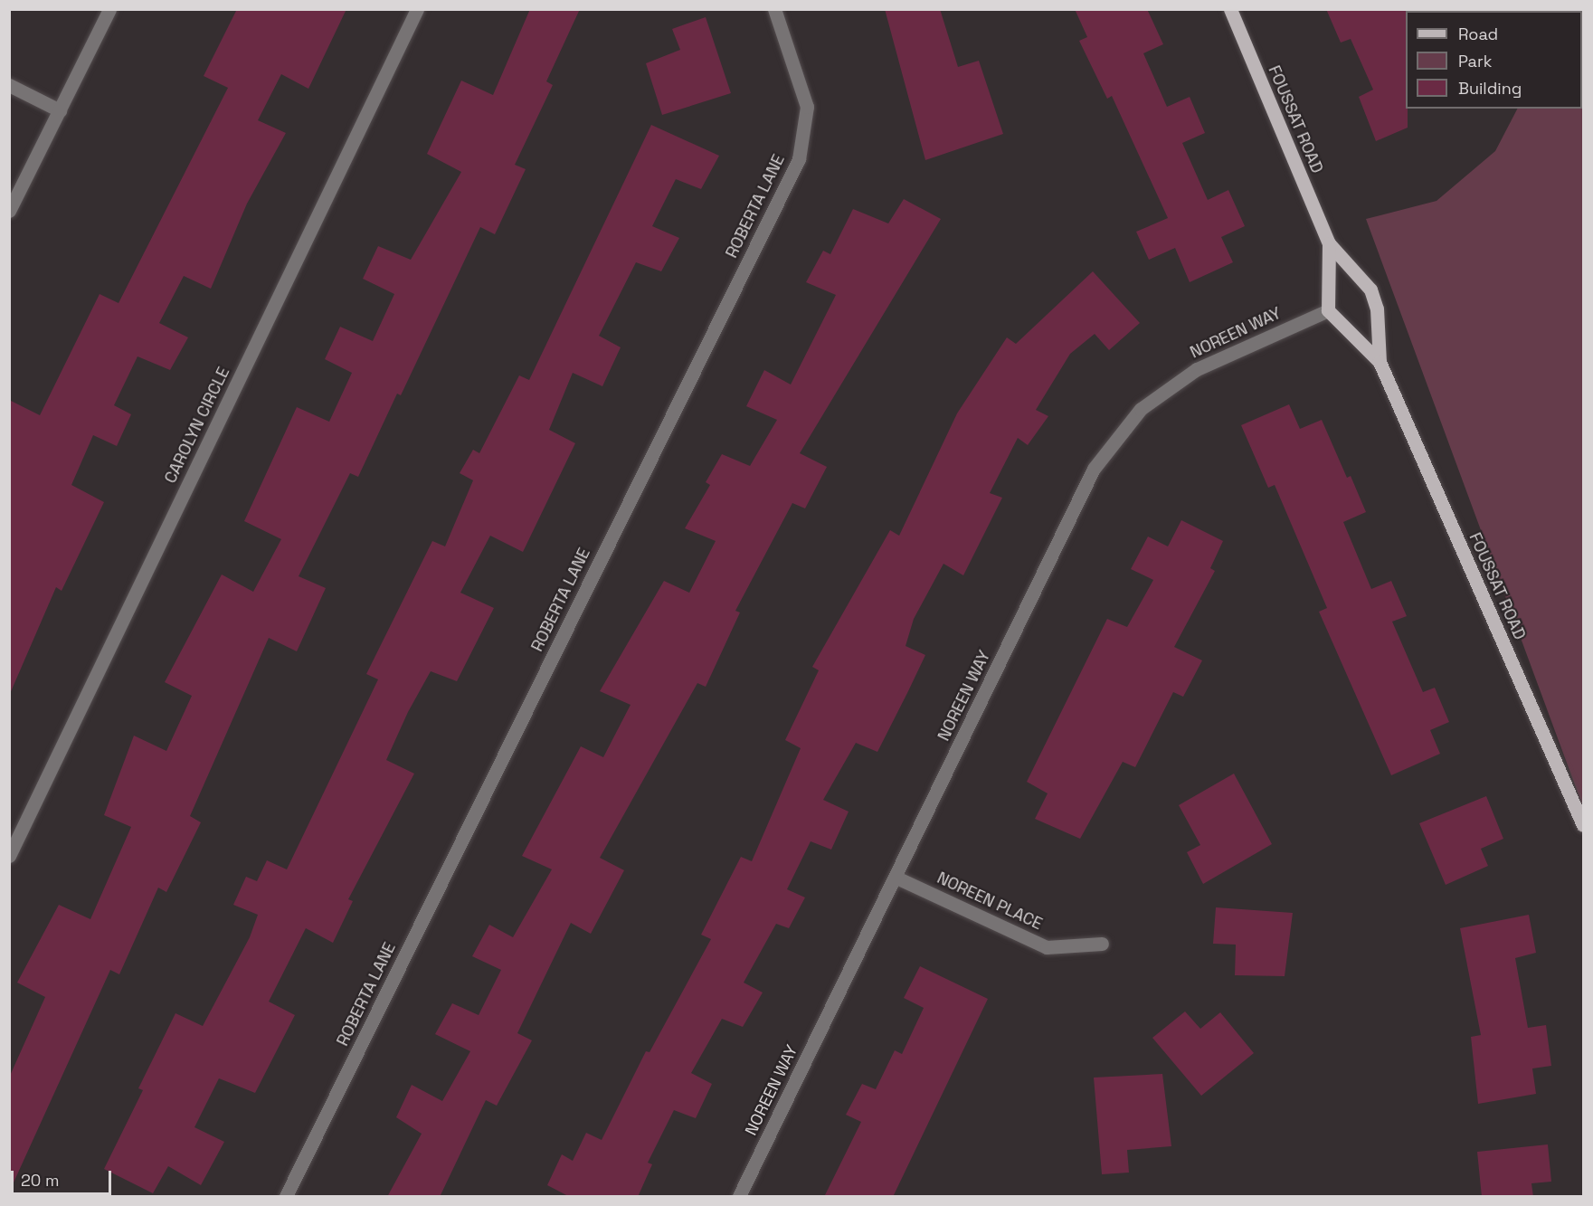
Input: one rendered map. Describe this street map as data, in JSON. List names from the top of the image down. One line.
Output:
{"streets":{"main road":["FOUSSAT ROAD"],"street":["ROBERTA LANE","NOREEN WAY","CAROLYN CIRCLE","NOREEN PLACE"]},"crossings":[["FOUSSAT ROAD","NOREEN WAY"],["NOREEN WAY","NOREEN PLACE"]],"legend":["Road","Park","Building"],"scale_bar":"20 m"}
